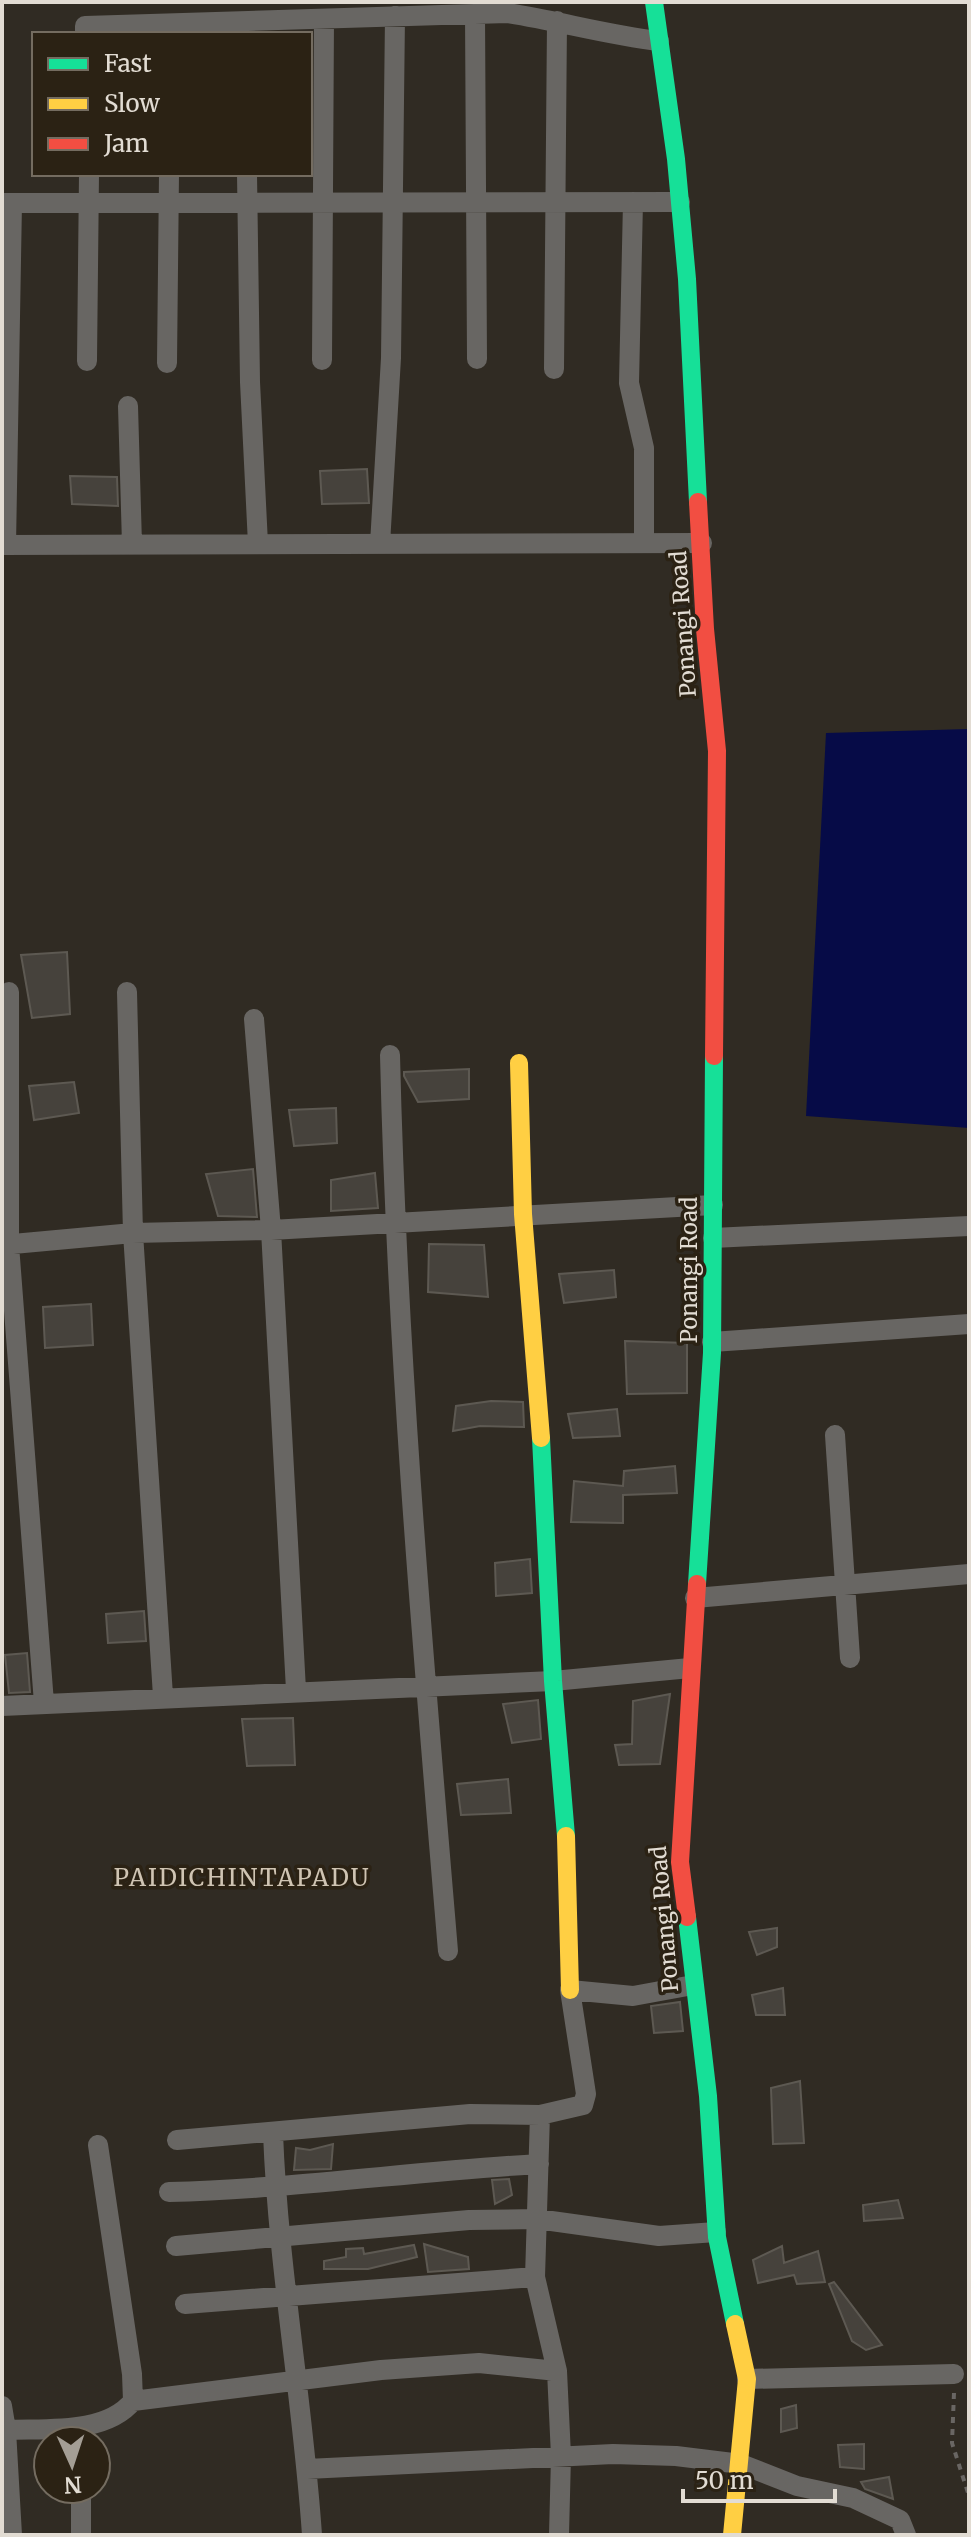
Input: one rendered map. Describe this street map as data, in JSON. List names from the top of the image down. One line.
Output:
{"streets":{"street":["Ponangi Road"]},"districts":["PAIDICHINTAPADU"],"legend":["Fast","Slow","Jam"],"scale_bar":"50 m","north":"bottom"}
